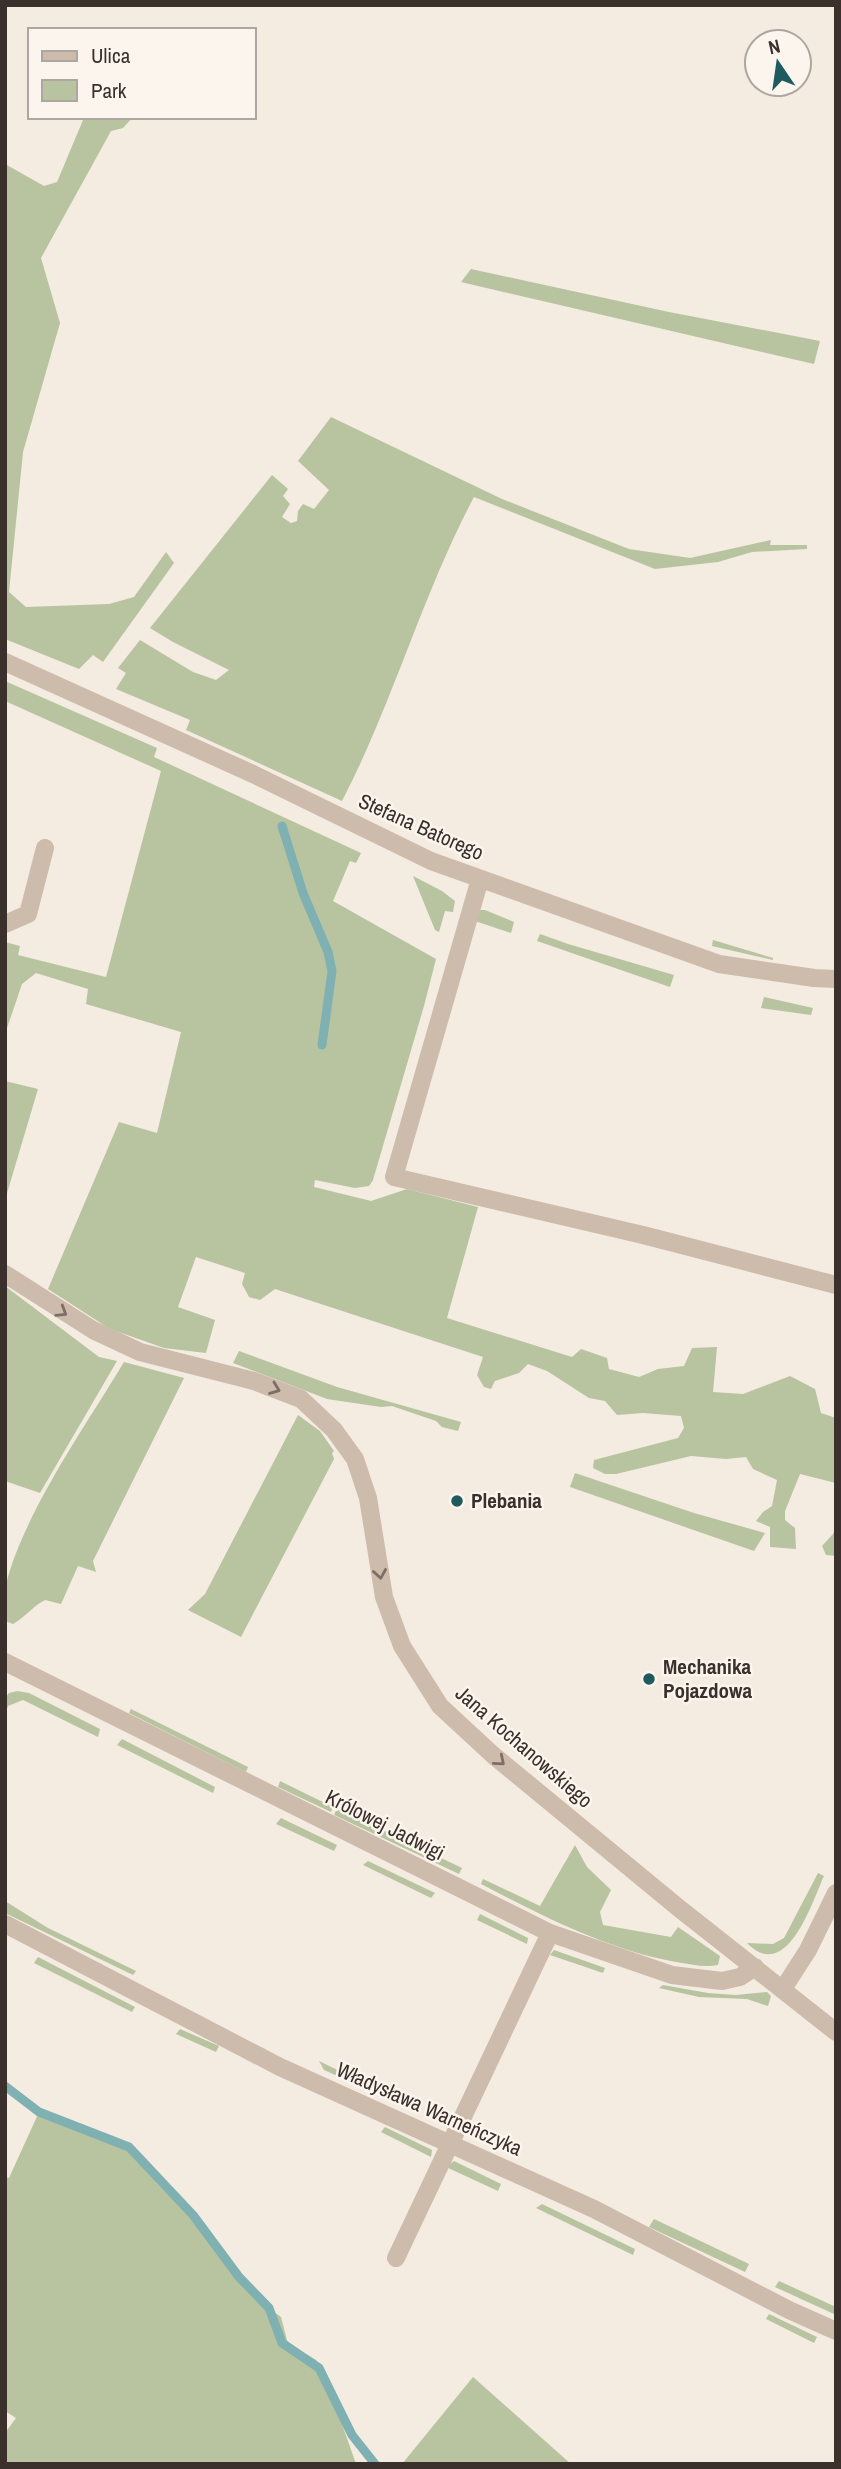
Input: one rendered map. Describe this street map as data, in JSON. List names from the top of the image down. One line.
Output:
{"streets":{"street":["Stefana Batorego","Jana Kochanowskiego","Królowej Jadwigi","Władysława Warneńczyka"]},"crossings":[["Jana Kochanowskiego","Królowej Jadwigi"]],"one_way":["Jana Kochanowskiego"],"places":["Plebania","Mechanika Pojazdowa"],"legend":["Ulica","Park"],"north":"top"}
